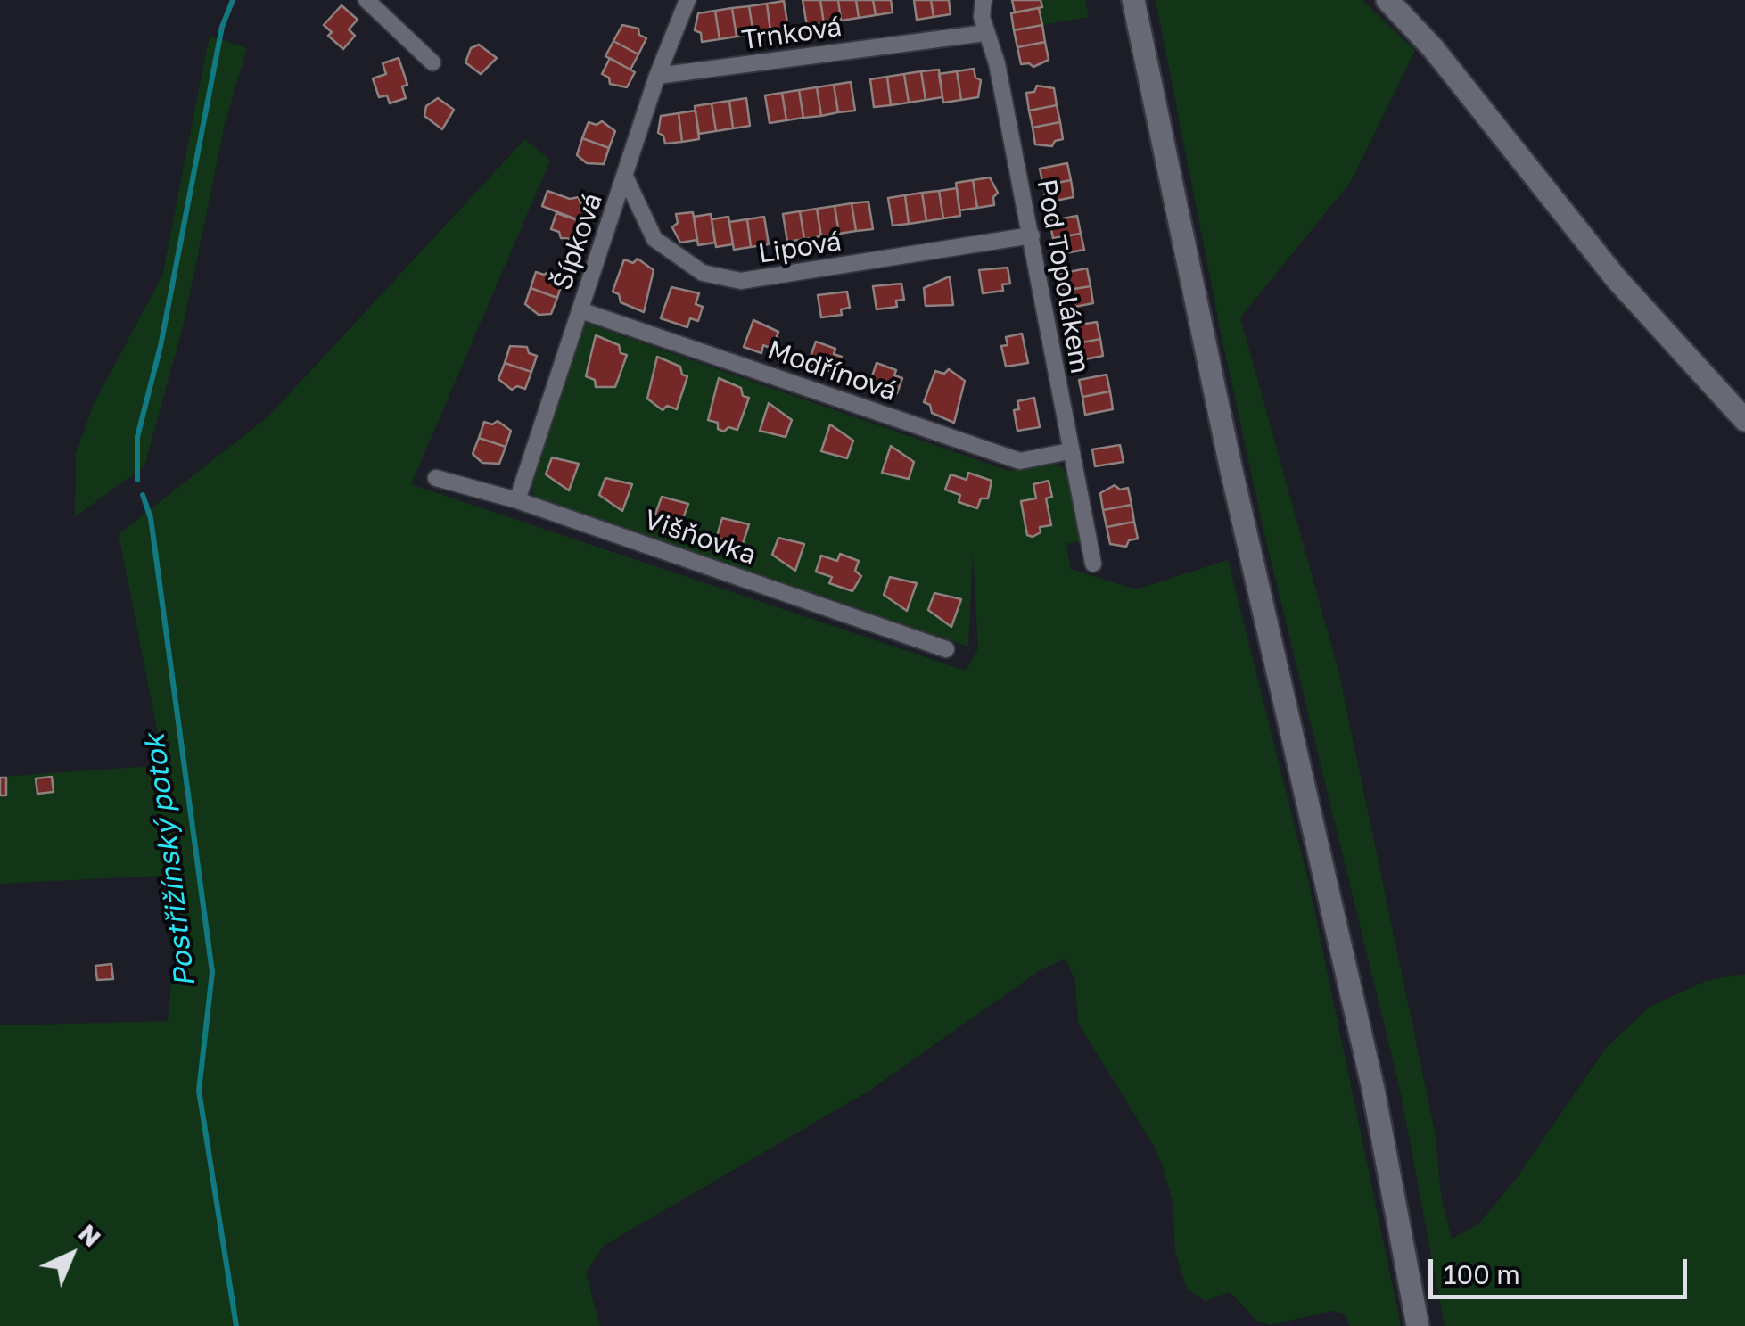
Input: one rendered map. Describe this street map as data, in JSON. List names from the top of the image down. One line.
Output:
{"streets":{"street":["Trnková","Šípková","Lipová","Pod Topolákem","Modřínová","Višňovka"]},"crossings":[["Trnková","Šípková"],["Trnková","Pod Topolákem"],["Šípková","Lipová"],["Šípková","Modřínová"],["Šípková","Višňovka"],["Lipová","Pod Topolákem"],["Pod Topolákem","Modřínová"]],"water":["Postřižínský potok"],"scale_bar":"100 m","north":"top right"}
